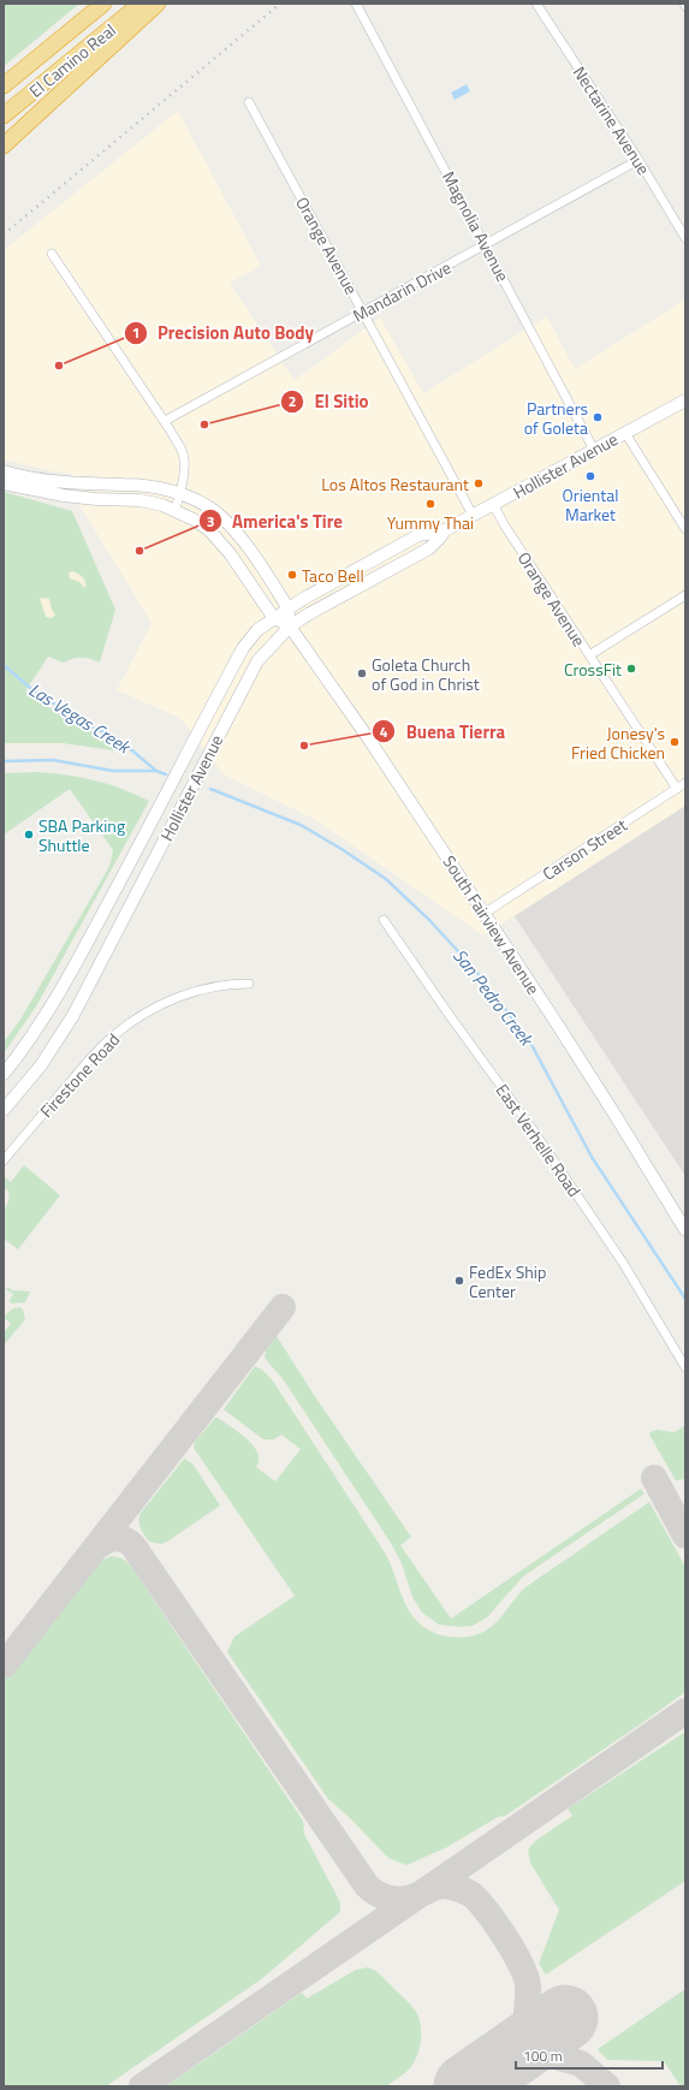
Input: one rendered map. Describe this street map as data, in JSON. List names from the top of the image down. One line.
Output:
{"streets":{"highway":["El Camino Real"],"main road":["Hollister Avenue","South Fairview Avenue"],"street":["Nectarine Avenue","Magnolia Avenue","Orange Avenue","Mandarin Drive","Carson Street","Firestone Road","East Verhelle Road"]},"crossings":[["Nectarine Avenue","Mandarin Drive"],["Magnolia Avenue","Mandarin Drive"],["Magnolia Avenue","Hollister Avenue"],["Orange Avenue","Mandarin Drive"],["Orange Avenue","Hollister Avenue"],["Orange Avenue","Carson Street"],["Hollister Avenue","South Fairview Avenue"],["Carson Street","South Fairview Avenue"]],"water":["Las Vegas Creek","San Pedro Creek"],"places":["Precision Auto Body","Partners of Goleta","El Sitio","Oriental Market","Los Altos Restaurant","Yummy Thai","America's Tire","Taco Bell","CrossFit","Goleta Church of God in Christ","Jonesy's Fried Chicken","Buena Tierra","SBA Parking Shuttle","FedEx Ship Center"],"scale_bar":"100 m"}
